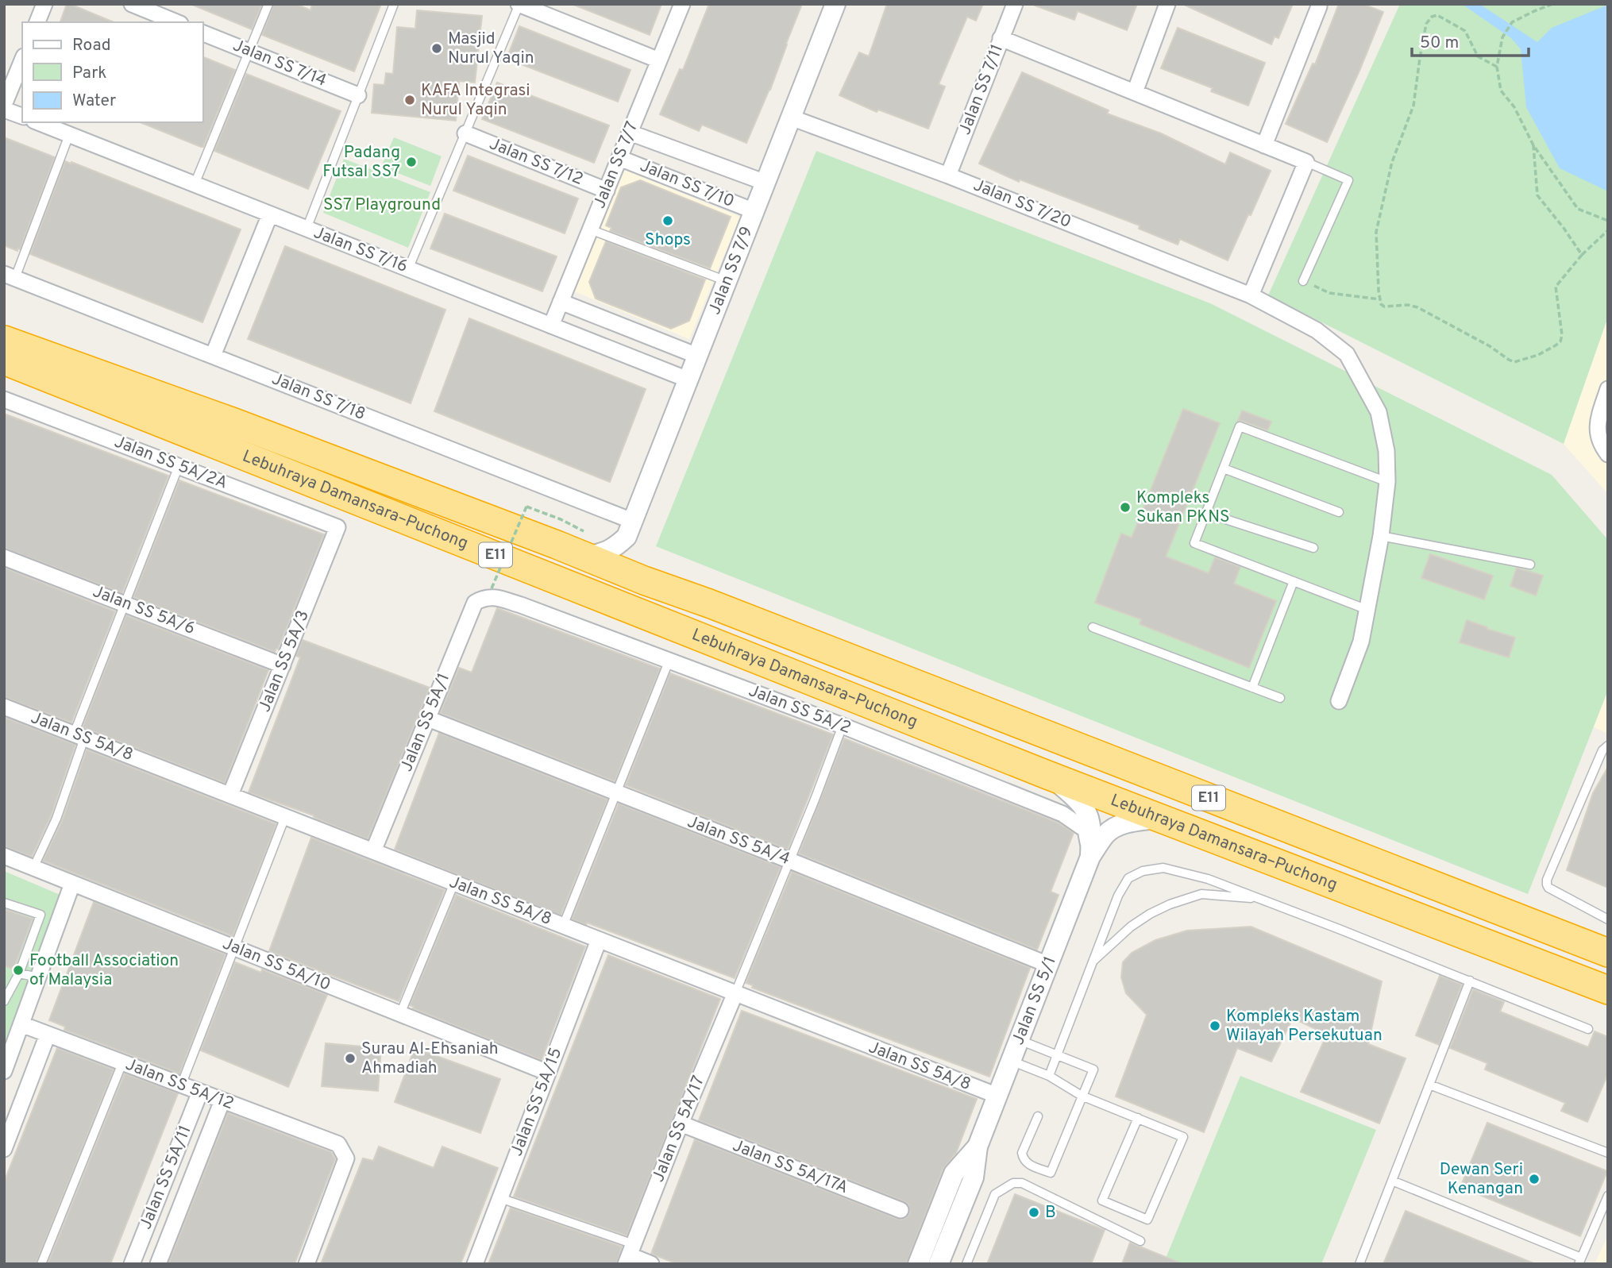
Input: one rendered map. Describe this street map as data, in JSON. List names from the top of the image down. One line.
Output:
{"streets":{"highway":["Lebuhraya Damansara–Puchong","E11"],"street":["Jalan SS 7/14","Jalan SS 7/11","Jalan SS 7/12","Jalan SS 7/7","Jalan SS 7/10","Jalan SS 7/20","Jalan SS 7/16","Jalan SS 7/9","Jalan SS 7/18","Jalan SS 5A/2A","Jalan SS 5A/6","Jalan SS 5A/3","Jalan SS 5A/2","Jalan SS 5A/1","Jalan SS 5A/8","Jalan SS 5A/4","Jalan SS 5A/10","Jalan SS 5/1","Jalan SS 5A/12","Jalan SS 5A/15","Jalan SS 5A/17","Jalan SS 5A/17A","Jalan SS 5A/11"]},"crossings":[["Jalan SS 7/11","Jalan SS 7/20"],["Jalan SS 7/12","Jalan SS 7/7"],["Jalan SS 7/7","Jalan SS 7/10"],["Jalan SS 7/7","Jalan SS 7/16"],["Jalan SS 7/10","Jalan SS 7/9"],["Jalan SS 7/20","Jalan SS 7/9"],["Jalan SS 7/16","Jalan SS 7/9"],["Jalan SS 7/9","Jalan SS 7/18"],["Jalan SS 5A/2A","Jalan SS 5A/3"],["Lebuhraya Damansara–Puchong","Jalan SS 5/1"],["Jalan SS 5A/6","Jalan SS 5A/3"],["Jalan SS 5A/3","Jalan SS 5A/8"],["Jalan SS 5A/2","Jalan SS 5A/1"],["Jalan SS 5A/2","Jalan SS 5/1"],["Jalan SS 5A/1","Jalan SS 5A/8"],["Jalan SS 5A/1","Jalan SS 5A/4"],["Jalan SS 5A/8","Jalan SS 5/1"],["Jalan SS 5A/8","Jalan SS 5A/15"],["Jalan SS 5A/8","Jalan SS 5A/17"],["Jalan SS 5A/4","Jalan SS 5/1"],["Jalan SS 5A/10","Jalan SS 5A/15"],["Jalan SS 5A/12","Jalan SS 5A/11"],["Jalan SS 5A/17","Jalan SS 5A/17A"]],"parks":["SS7 Playground"],"places":["Masjid Nurul Yaqin","KAFA Integrasi Nurul Yaqin","Padang Futsal SS7","Shops","Kompleks Sukan PKNS","Football Association of Malaysia","Kompleks Kastam Wilayah Persekutuan","Surau Al-Ehsaniah Ahmadiah","Dewan Seri Kenangan","B"],"legend":["Road","Park","Water"],"scale_bar":"50 m"}
